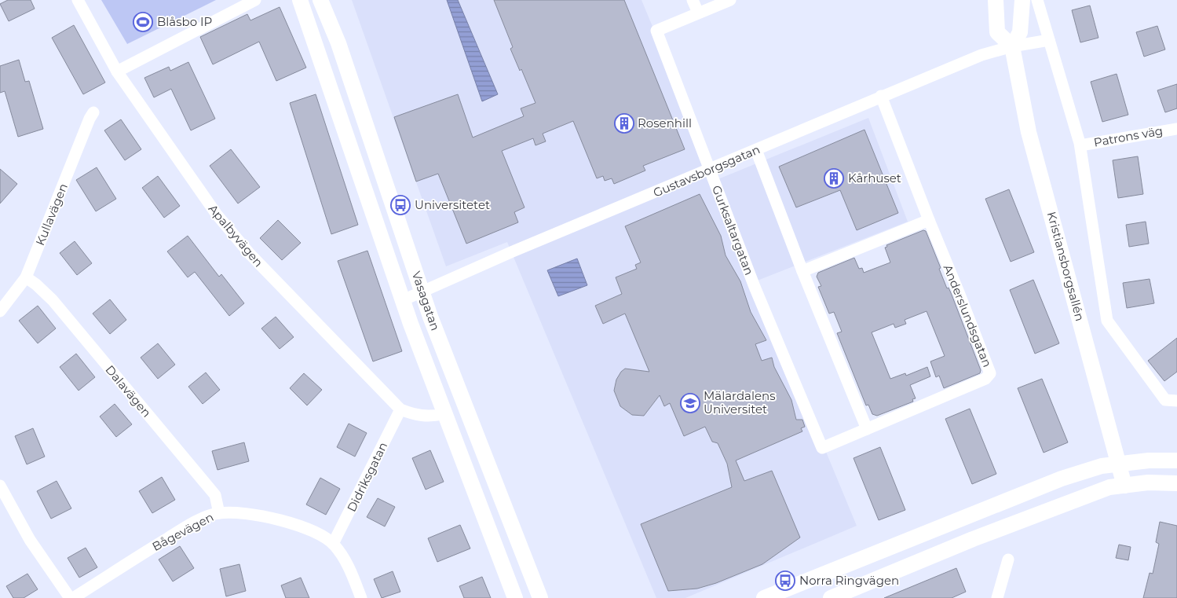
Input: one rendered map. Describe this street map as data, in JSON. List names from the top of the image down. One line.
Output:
{"streets":{"street":["Patrons väg","Gustavsborgsgatan","Kullavägen","Gurksaltargatan","Apalbyvägen","Kristiansborgsallén","Vasagatan","Anderslundsgatan","Dalavägen","Didriksgatan","Bågevägen"]},"crossings":[["Gustavsborgsgatan","Gurksaltargatan"],["Gustavsborgsgatan","Kristiansborgsallén"],["Gustavsborgsgatan","Vasagatan"],["Gustavsborgsgatan","Anderslundsgatan"],["Kullavägen","Dalavägen"],["Gurksaltargatan","Anderslundsgatan"],["Apalbyvägen","Vasagatan"],["Apalbyvägen","Didriksgatan"],["Dalavägen","Bågevägen"],["Didriksgatan","Bågevägen"]],"places":{"sports":["Blåsbo IP"],"building":["Rosenhill","Kårhuset"],"bus stop":["Universitetet","Norra Ringvägen"],"school or university":["Mälardalens Universitet"]}}
